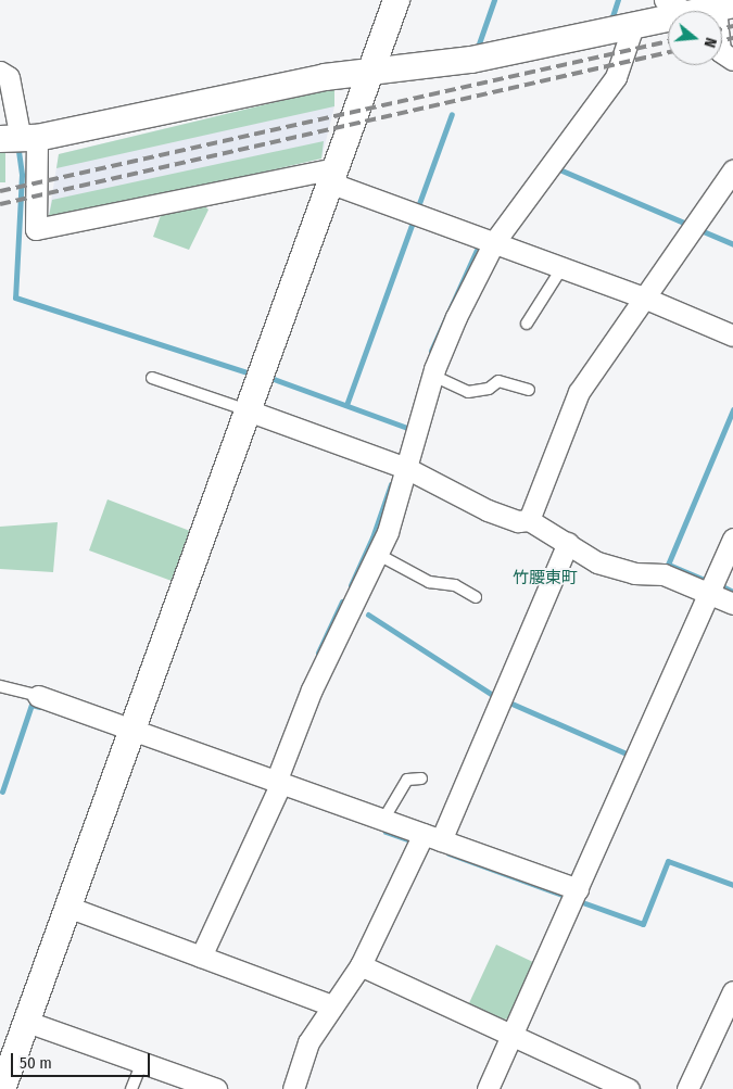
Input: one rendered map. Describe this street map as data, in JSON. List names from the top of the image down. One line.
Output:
{"districts":["竹腰東町"],"scale_bar":"50 m","north":"right"}
